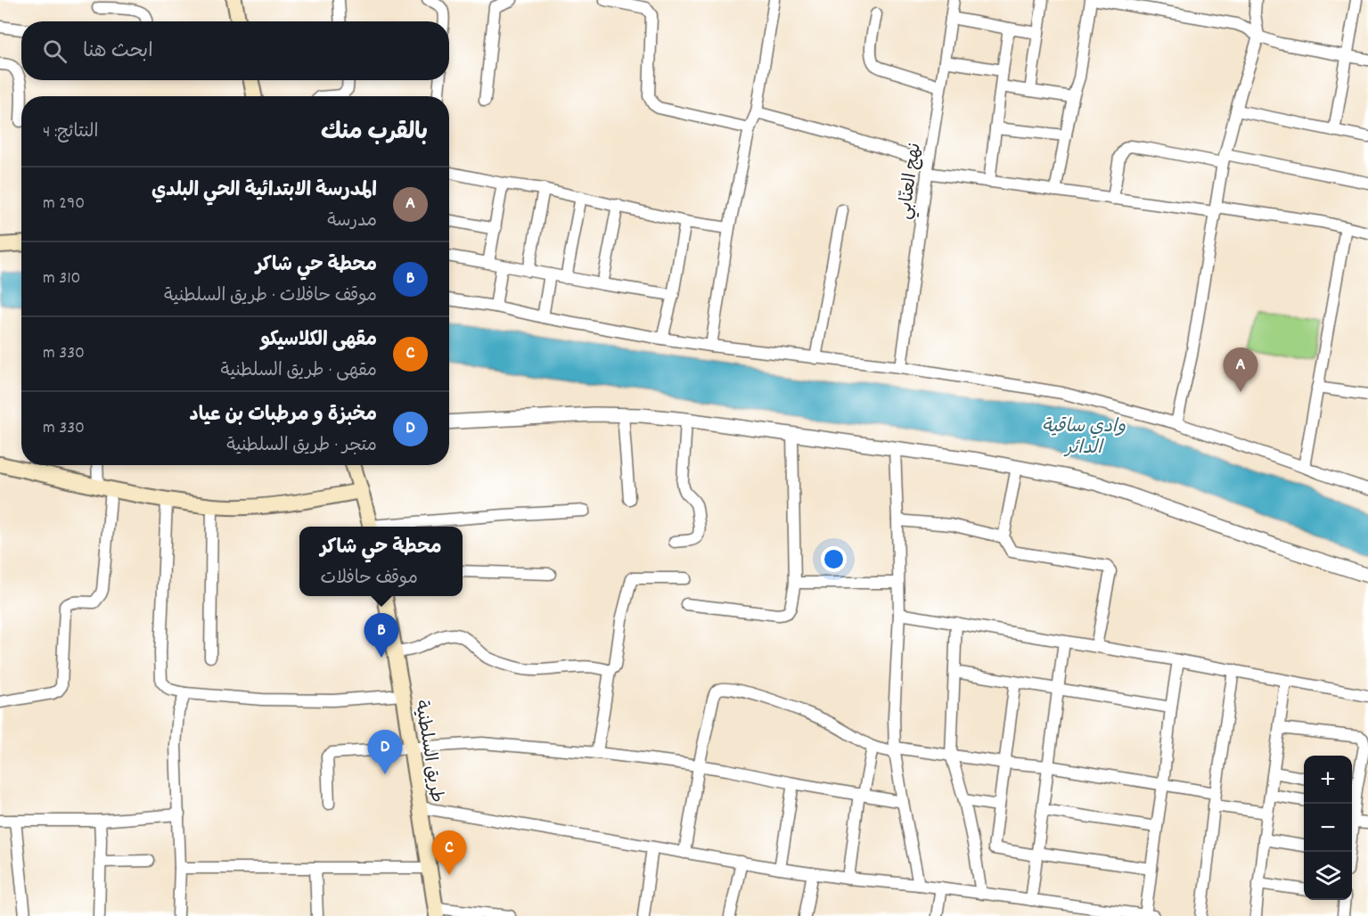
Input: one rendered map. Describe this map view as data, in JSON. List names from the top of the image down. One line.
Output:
{"streets":{"main road":["طريق السلطنية"],"street":["نهج العنّابي"]},"water":["وادي ساقية الدائر"],"page":{"search":"ابحث هنا","heading":["بالقرب منك","النتائج: 4"],"list":[{"mark":"A","name":"المدرسة الابتدائية الحي البلدي","note":"مدرسة","value":"290 m"},{"mark":"B","name":"محطة حي شاكر","note":"موقف حافلات · طريق السلطنية","value":"310 m"},{"mark":"C","name":"مقهى الكلاسيكو","note":"مقهى · طريق السلطنية","value":"330 m"},{"mark":"D","name":"مخبزة و مرطبات بن عياد","note":"متجر · طريق السلطنية","value":"330 m"}],"pins":["A","B","D","C"],"popup":["محطة حي شاكر","موقف حافلات"],"map_buttons":["+","−"]}}
